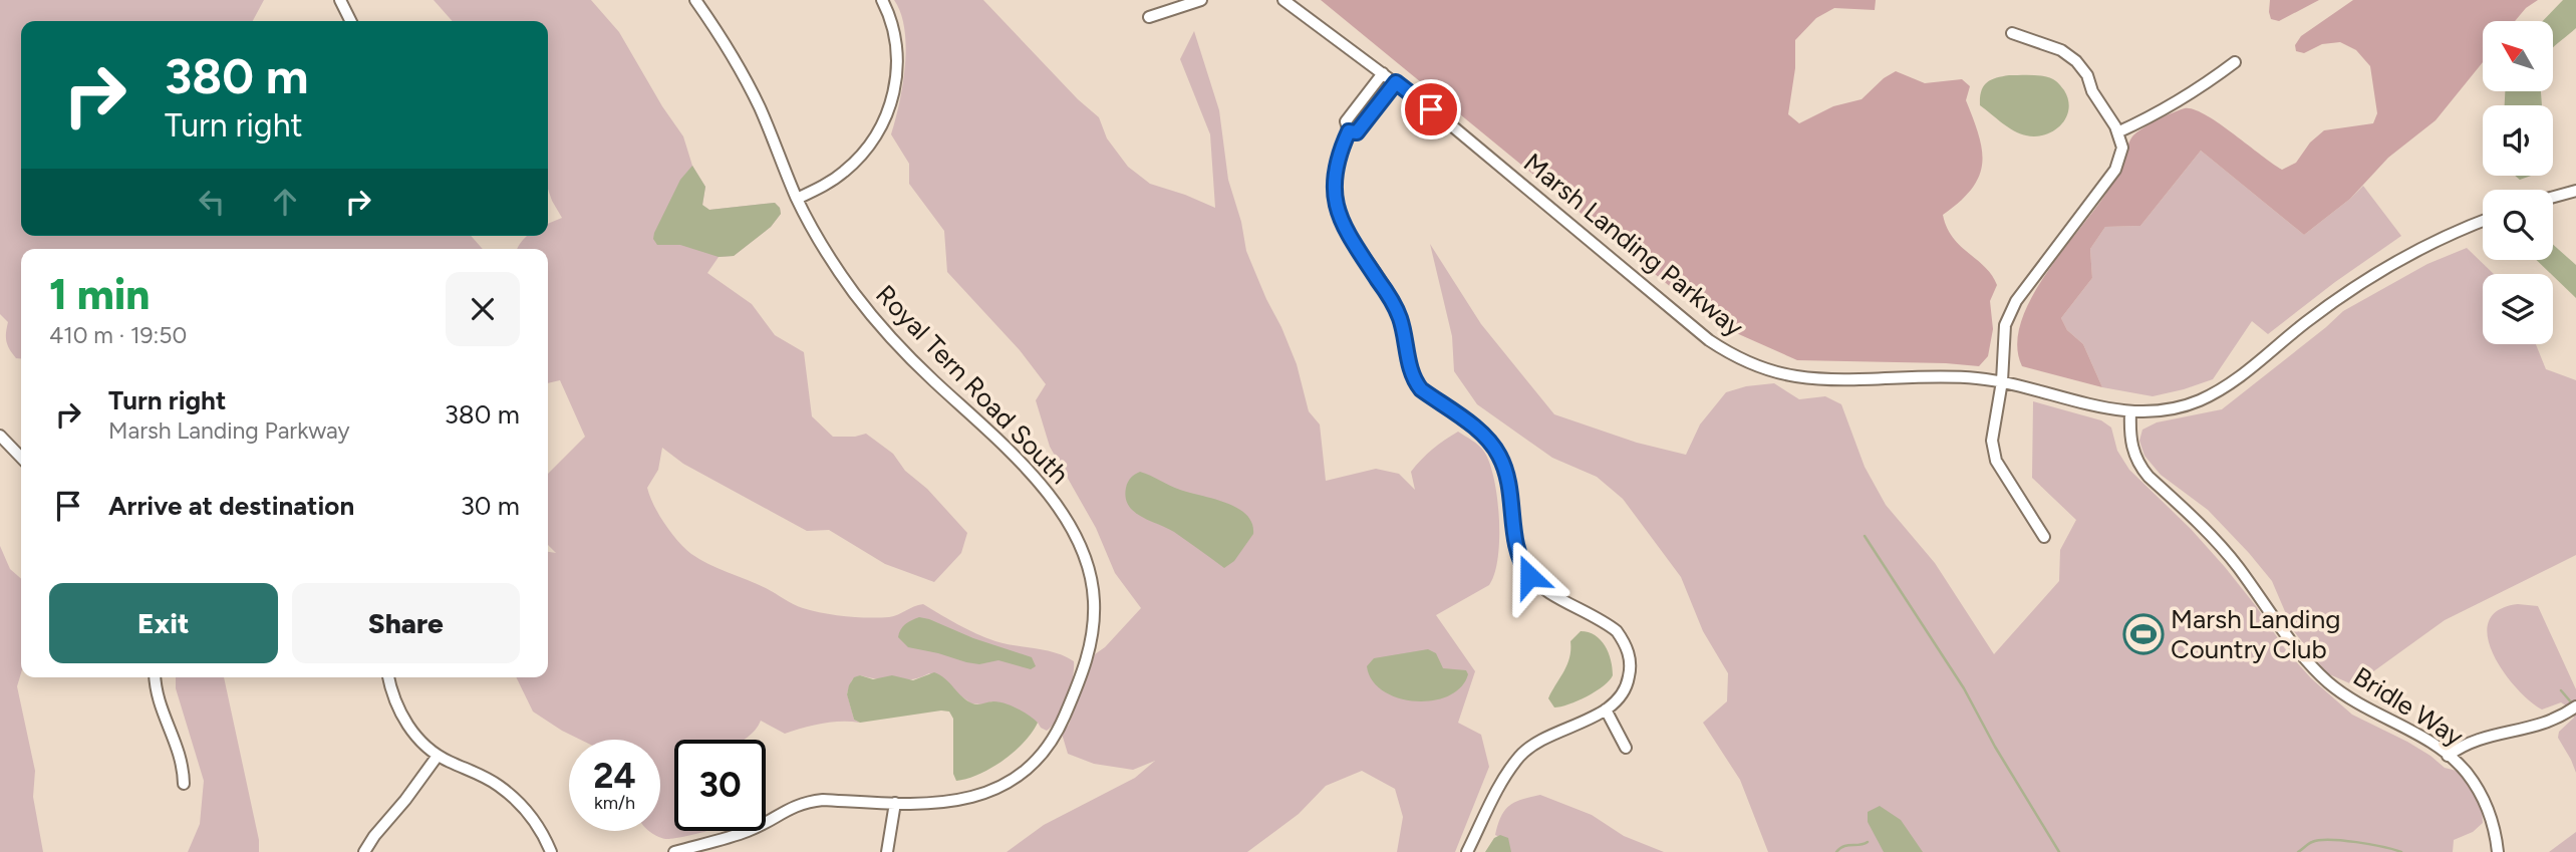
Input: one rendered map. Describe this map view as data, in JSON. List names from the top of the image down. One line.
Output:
{"streets":{"street":["Marsh Landing Parkway","Royal Tern Road South","Bridle Way"]},"crossings":[["Marsh Landing Parkway","Bridle Way"]],"places":{"sports":["Marsh Landing Country Club"]},"north":"top left","page":{"turn":["380 m","Turn right"],"heading":["1 min","410 m · 19:50"],"list":[{"name":"Turn right","note":"Marsh Landing Parkway","value":"380 m"},{"name":"Arrive at destination","value":"30 m"}],"buttons":["Exit","Share"],"speed":"24 km/h","limit":"30"}}
